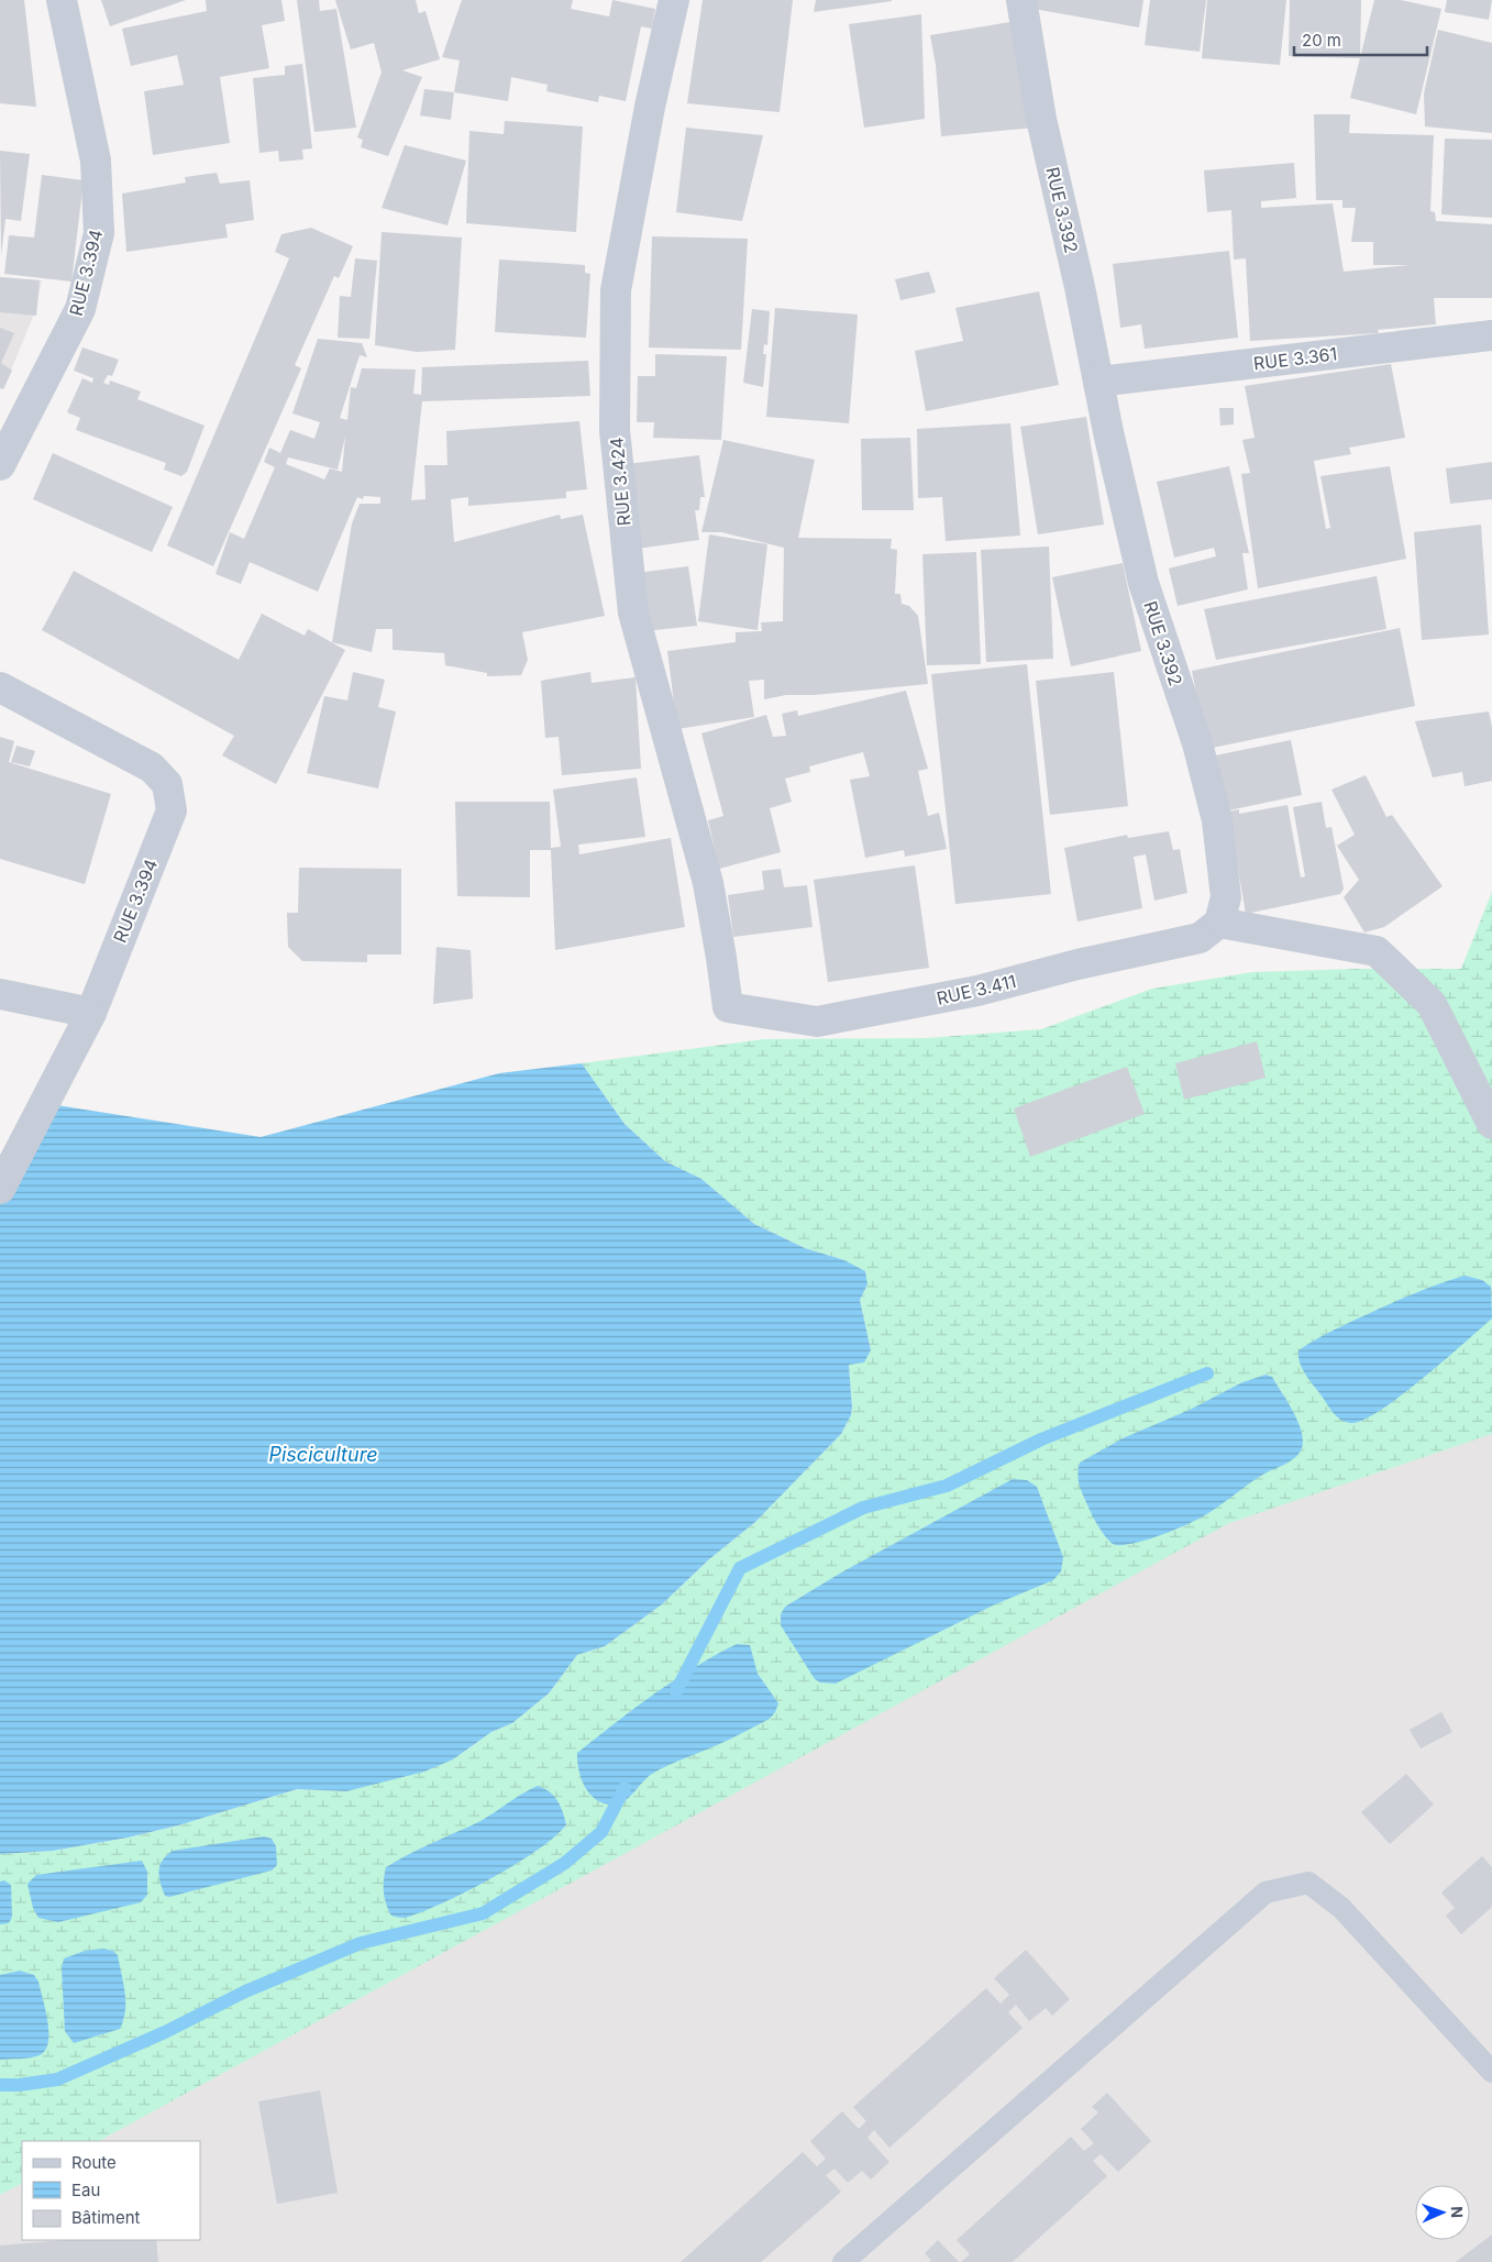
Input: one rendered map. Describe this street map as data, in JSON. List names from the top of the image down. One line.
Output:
{"streets":{"street":["RUE 3.392","RUE 3.394","RUE 3.361","RUE 3.424","RUE 3.411"]},"crossings":[["RUE 3.392","RUE 3.361"],["RUE 3.392","RUE 3.411"],["RUE 3.424","RUE 3.411"]],"water":["Pisciculture"],"legend":["Route","Eau","Bâtiment"],"scale_bar":"20 m","north":"right"}
